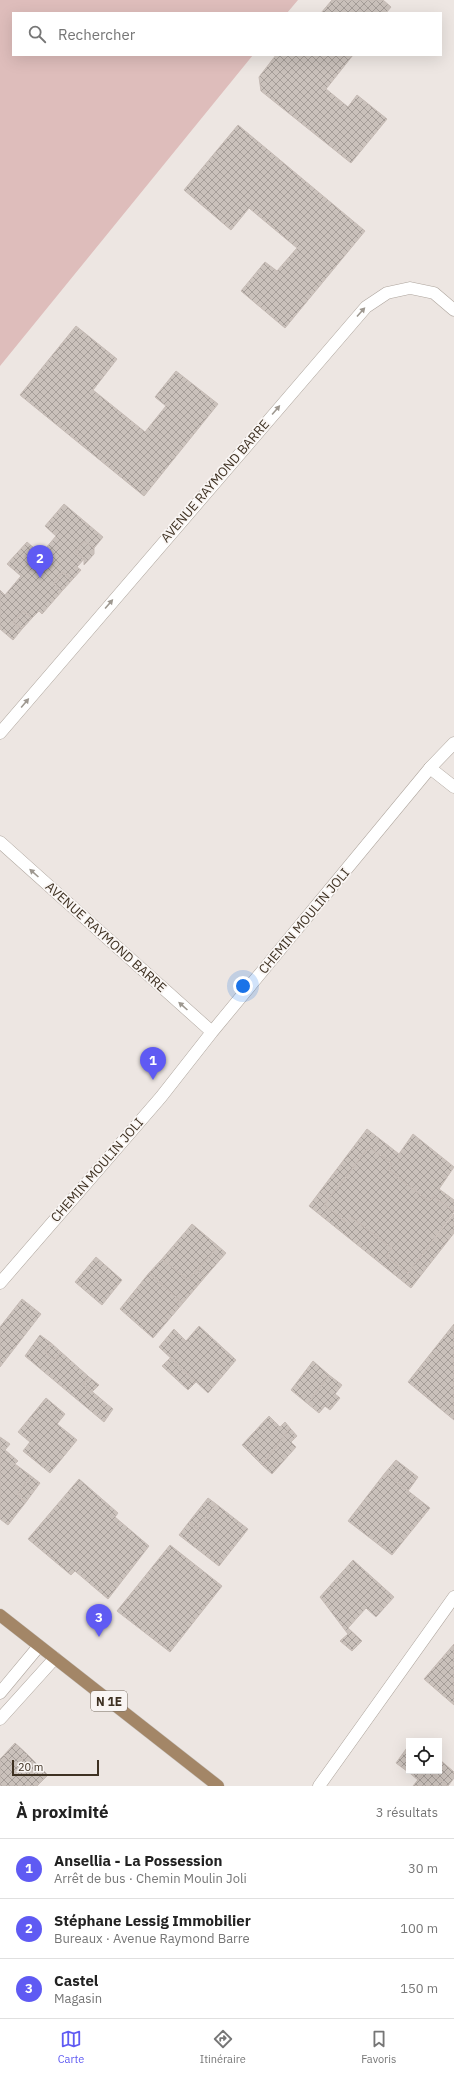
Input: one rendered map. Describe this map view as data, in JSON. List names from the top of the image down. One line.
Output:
{"streets":{"main road":["N 1E"],"street":["AVENUE RAYMOND BARRE","CHEMIN MOULIN JOLI"]},"crossings":[["AVENUE RAYMOND BARRE","CHEMIN MOULIN JOLI"]],"scale_bar":"20 m","page":{"search":"Rechercher","pins":["2","1","3"],"scale":"20 m","heading":["À proximité","3 résultats"],"list":[{"mark":"1","name":"Ansellia - La Possession","note":"Arrêt de bus · Chemin Moulin Joli","value":"30 m"},{"mark":"2","name":"Stéphane Lessig Immobilier","note":"Bureaux · Avenue Raymond Barre","value":"100 m"},{"mark":"3","name":"Castel","note":"Magasin","value":"150 m"}],"nav":["Carte","Itinéraire","Favoris"]}}
